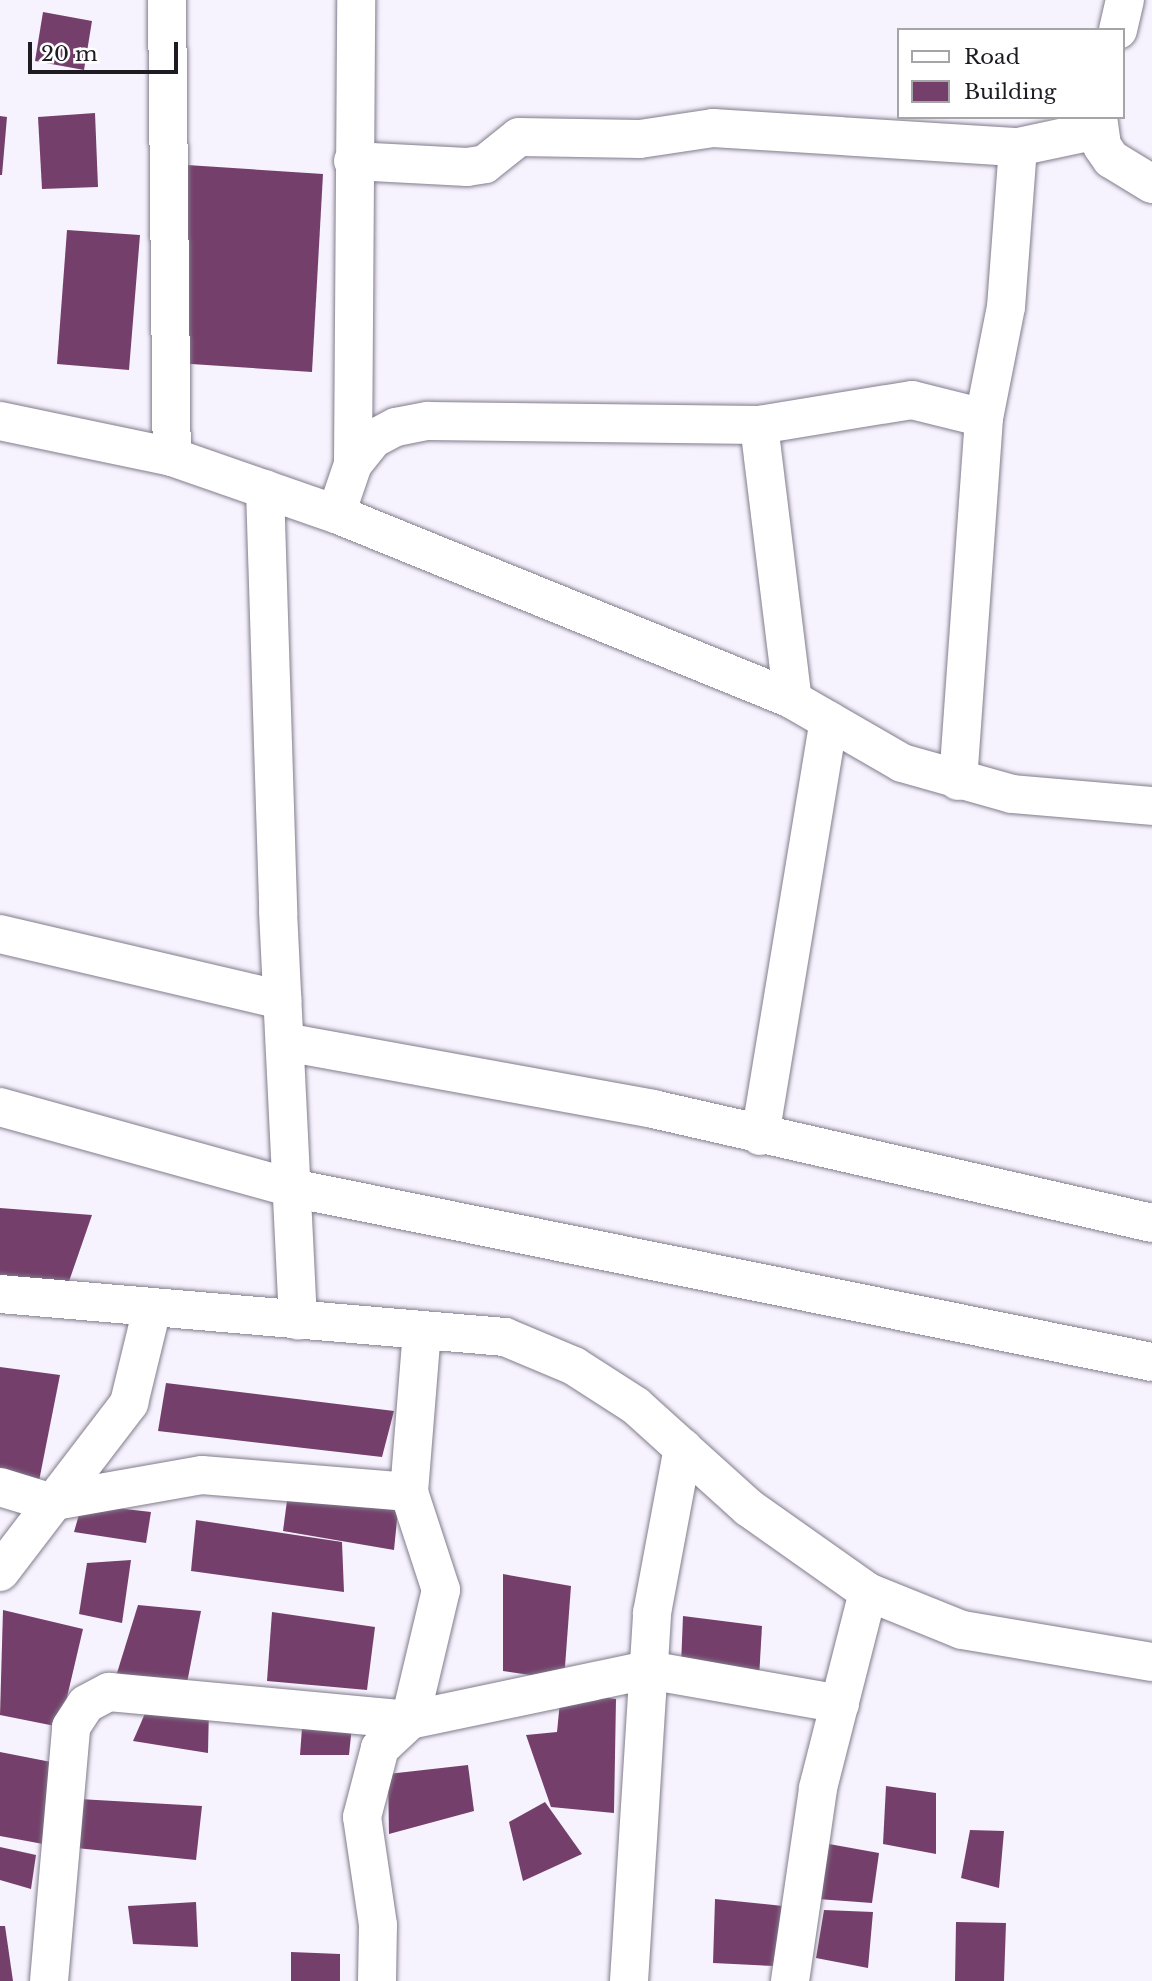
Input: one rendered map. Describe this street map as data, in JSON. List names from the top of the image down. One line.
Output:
{"legend":["Road","Building"],"scale_bar":"20 m"}
